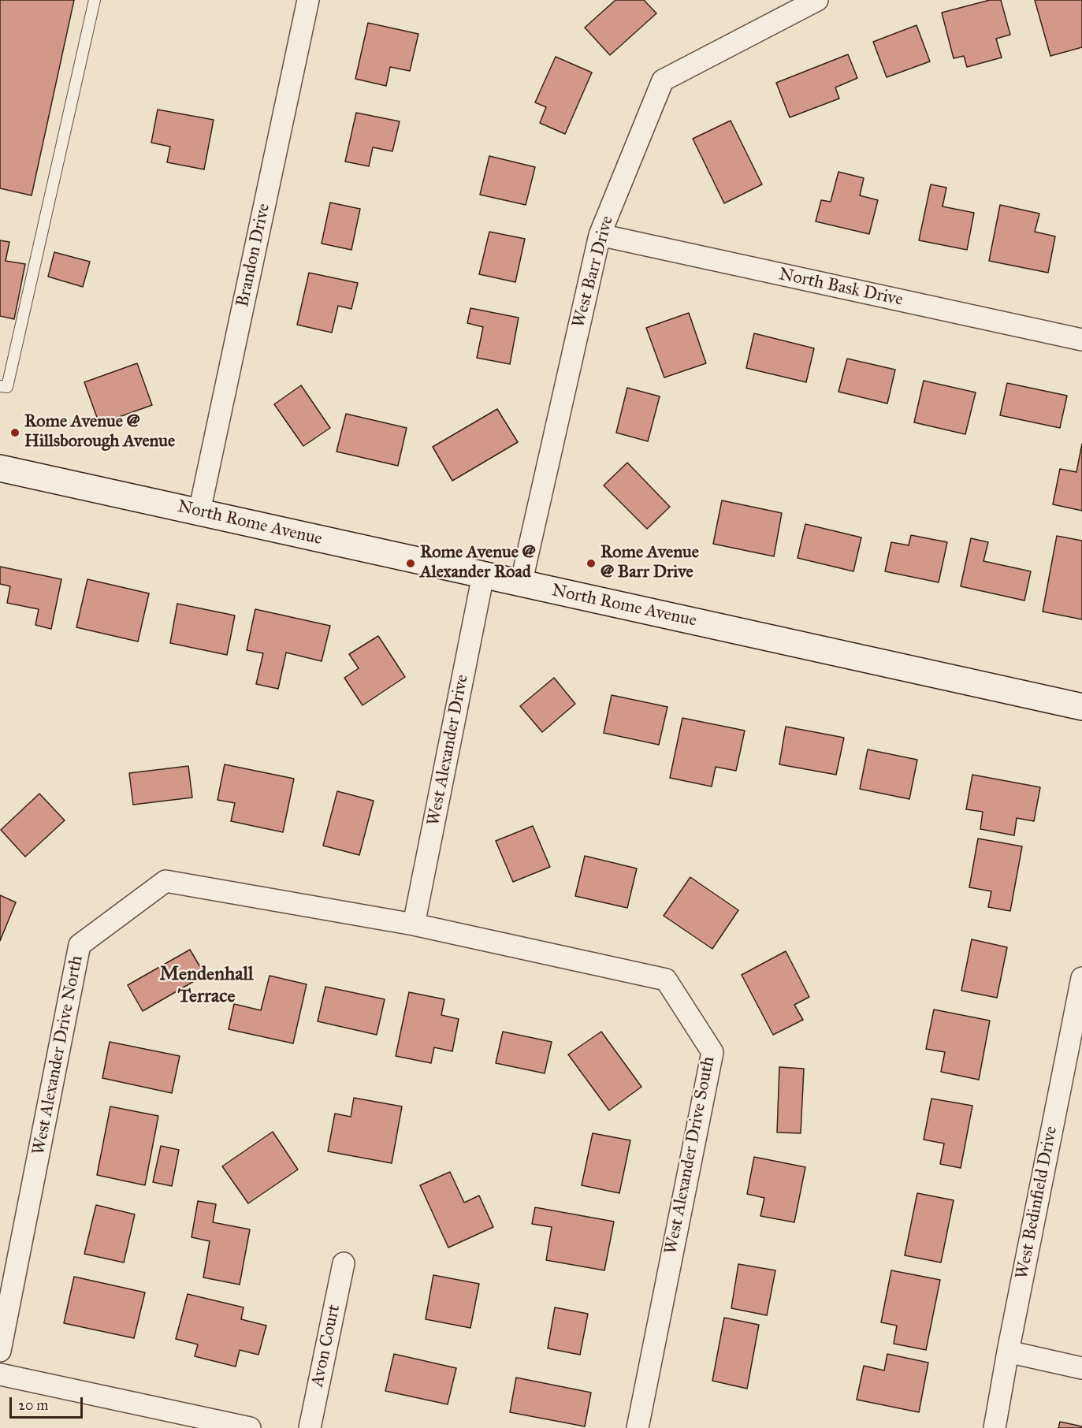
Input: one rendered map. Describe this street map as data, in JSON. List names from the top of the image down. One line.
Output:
{"streets":{"street":["Brandon Drive","West Barr Drive","North Bask Drive","North Rome Avenue","West Alexander Drive","West Alexander Drive North","West Alexander Drive South","West Bedinfield Drive","Avon Court"]},"crossings":[["Brandon Drive","North Rome Avenue"],["West Barr Drive","North Bask Drive"],["West Barr Drive","North Rome Avenue"],["North Rome Avenue","West Alexander Drive"],["West Alexander Drive","West Alexander Drive North"],["West Alexander Drive","West Alexander Drive South"],["West Alexander Drive North","West Alexander Drive South"]],"districts":["Mendenhall Terrace"],"places":["Rome Avenue @ Hillsborough Avenue","Rome Avenue @ Alexander Road","Rome Avenue @ Barr Drive"],"scale_bar":"20 m"}
